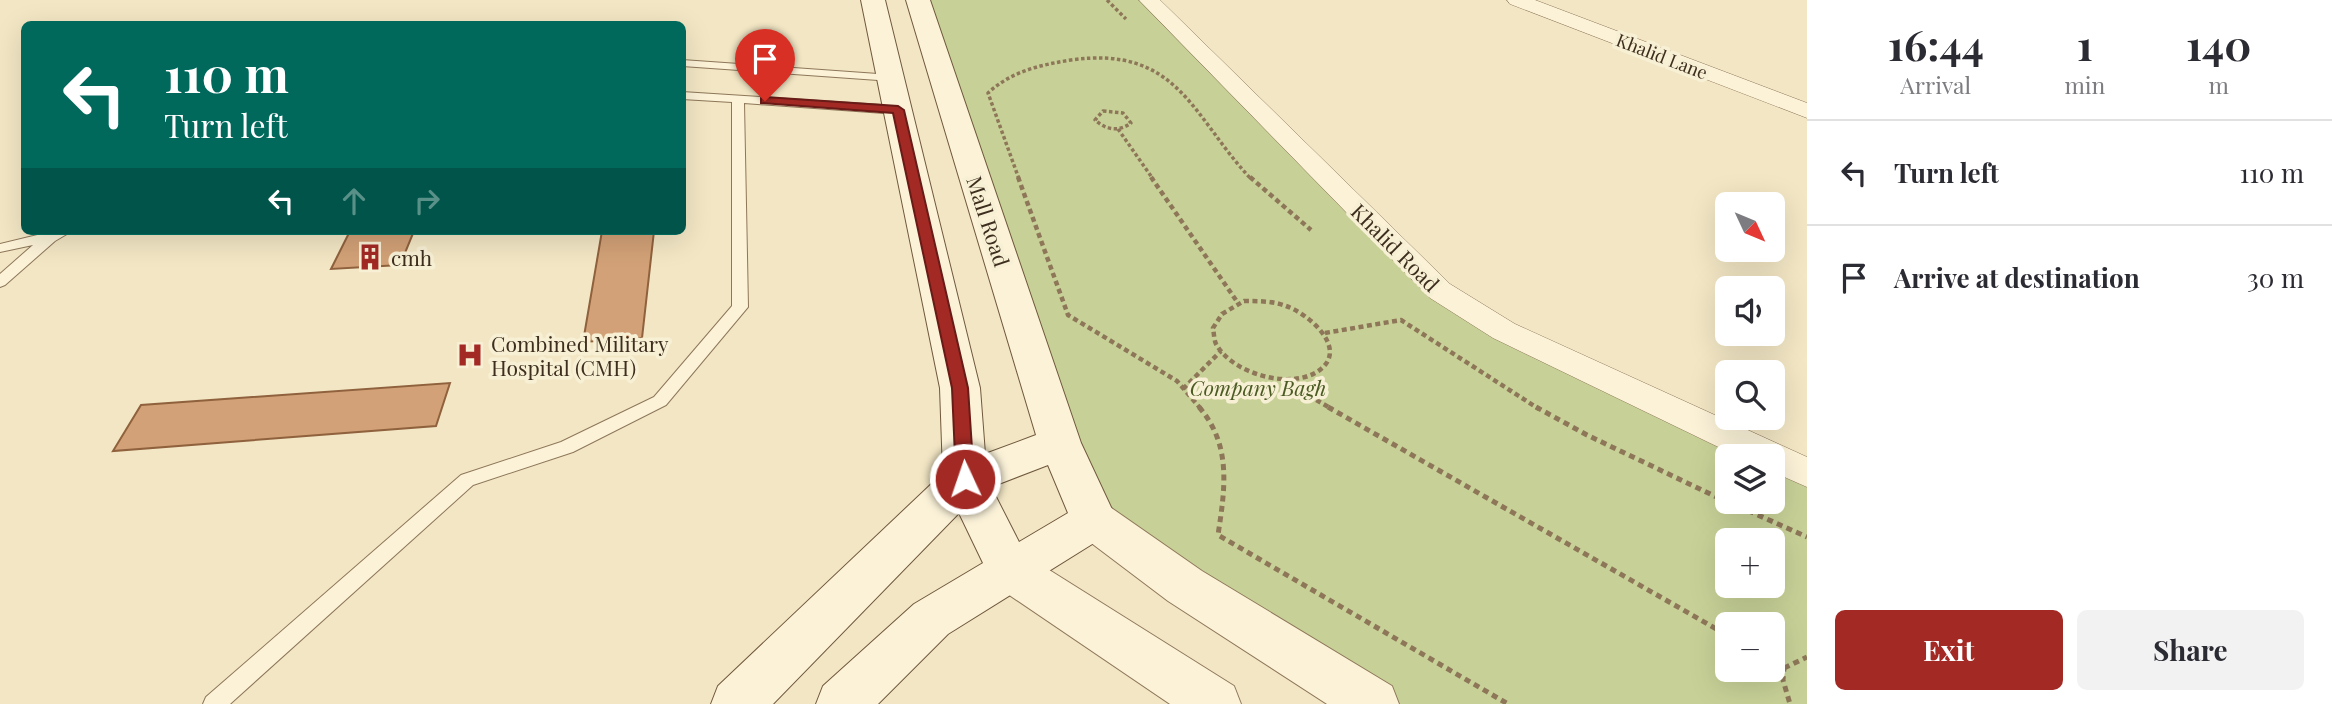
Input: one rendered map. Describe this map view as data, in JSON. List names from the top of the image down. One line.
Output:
{"streets":{"main road":["Mall Road"],"street":["Khalid Lane","Khalid Road"]},"parks":["Company Bagh"],"places":{"building":["cmh"],"hospital":["Combined Military Hospital (CMH)"]},"north":"bottom right","page":{"eta":["16:44","Arrival","1","min","140","m"],"turn":["110 m","Turn left"],"list":[{"name":"Turn left","value":"110 m"},{"name":"Arrive at destination","value":"30 m"}],"map_buttons":["+","−"],"buttons":["Exit","Share"]}}
